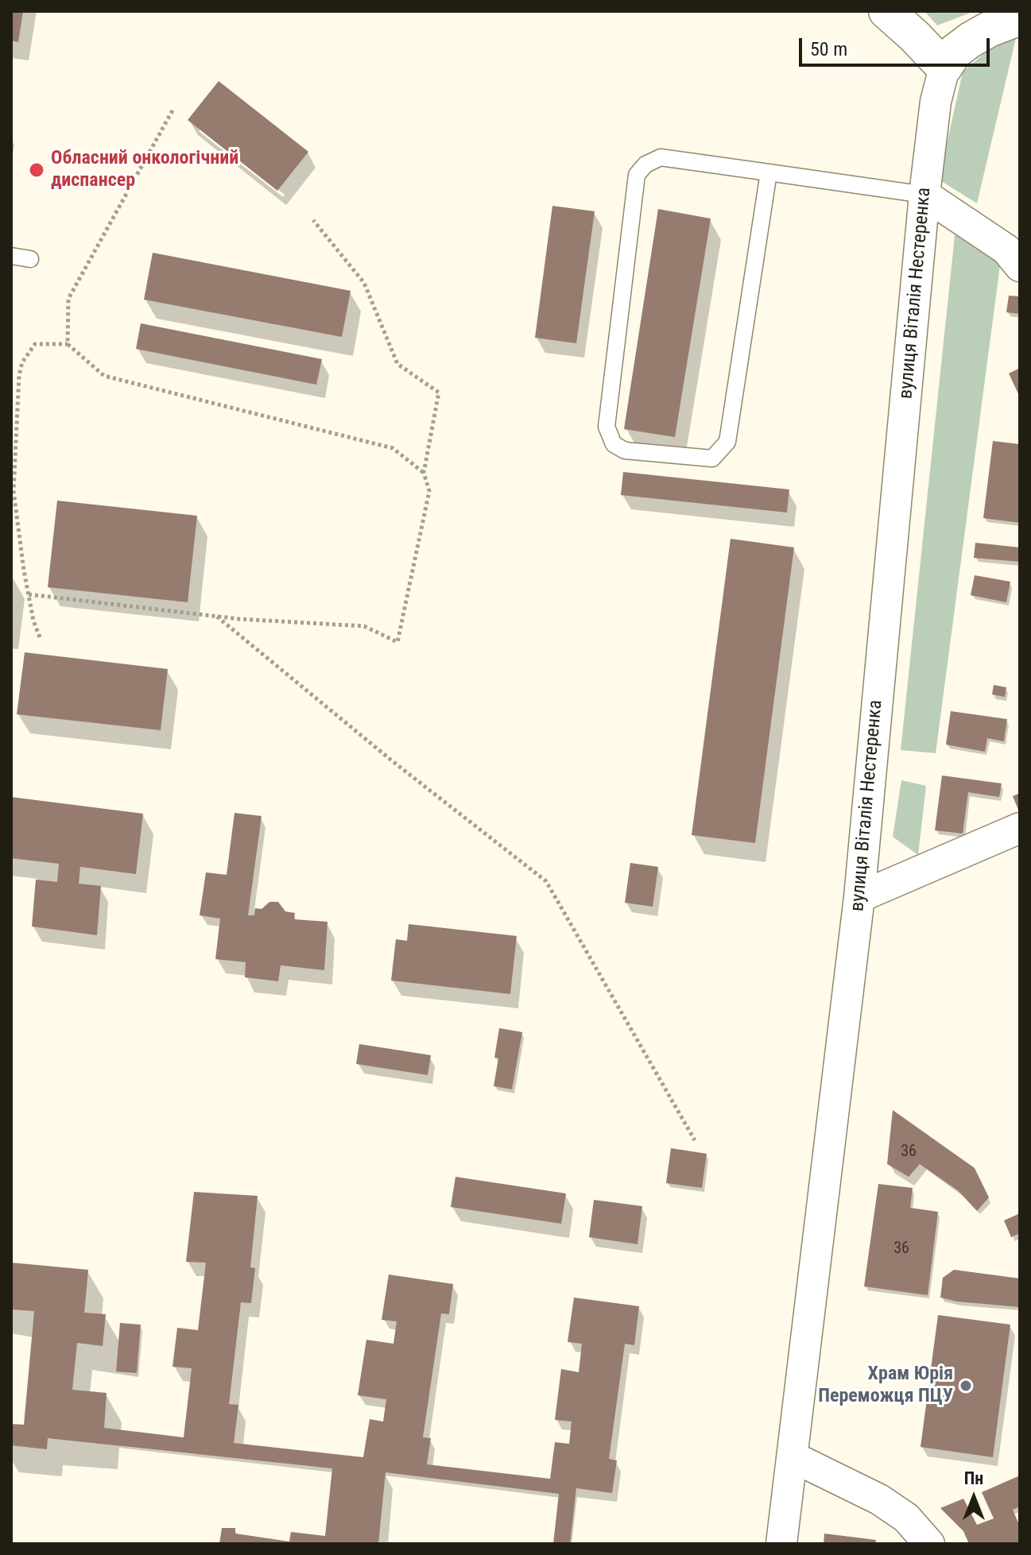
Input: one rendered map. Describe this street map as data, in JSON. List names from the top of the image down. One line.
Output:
{"streets":{"street":["вулиця Віталія Нестеренка"]},"places":["Обласний онкологічний диспансер","Храм Юрія Переможця ПЦУ"],"house_numbers":["36","36"],"scale_bar":"50 m","north":"top"}
